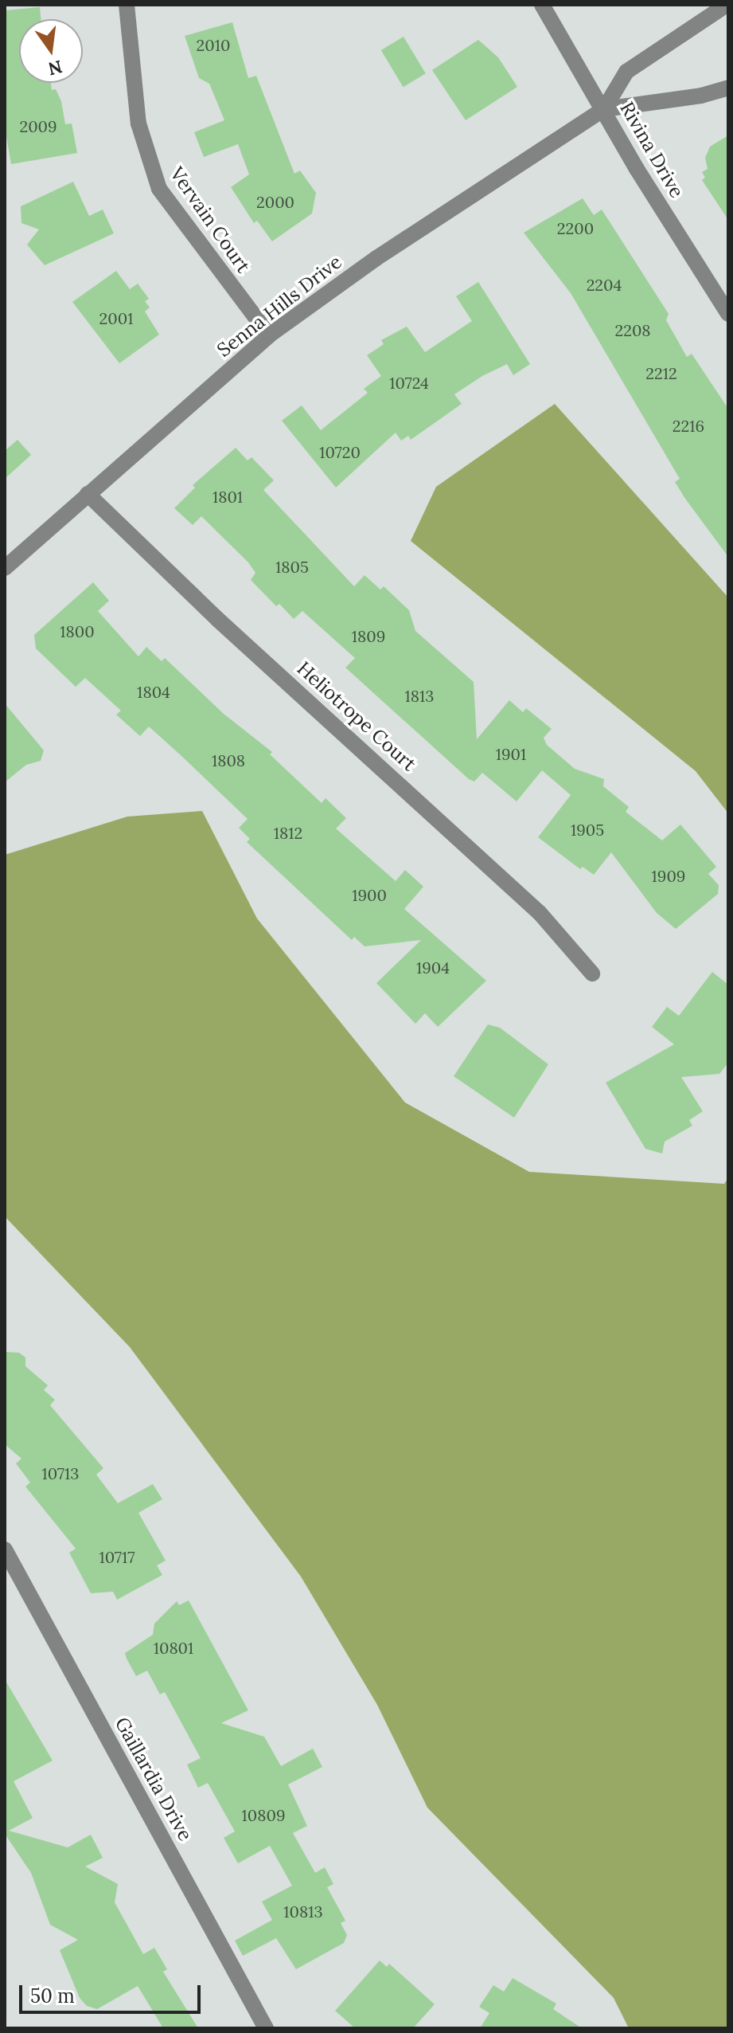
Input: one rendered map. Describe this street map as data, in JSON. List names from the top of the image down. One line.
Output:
{"streets":{"street":["Rivina Drive","Vervain Court","Senna Hills Drive","Heliotrope Court","Gaillardia Drive"]},"crossings":[["Rivina Drive","Senna Hills Drive"],["Vervain Court","Senna Hills Drive"],["Senna Hills Drive","Heliotrope Court"]],"house_numbers":["2010","2009","2000","2200","2204","2001","2208","2212","10724","2216","10720","1801","1805","1800","1809","1804","1813","1901","1808","1905","1812","1909","1900","1904","10713","10717","10801","10809","10813"],"scale_bar":"50 m","north":"bottom"}
